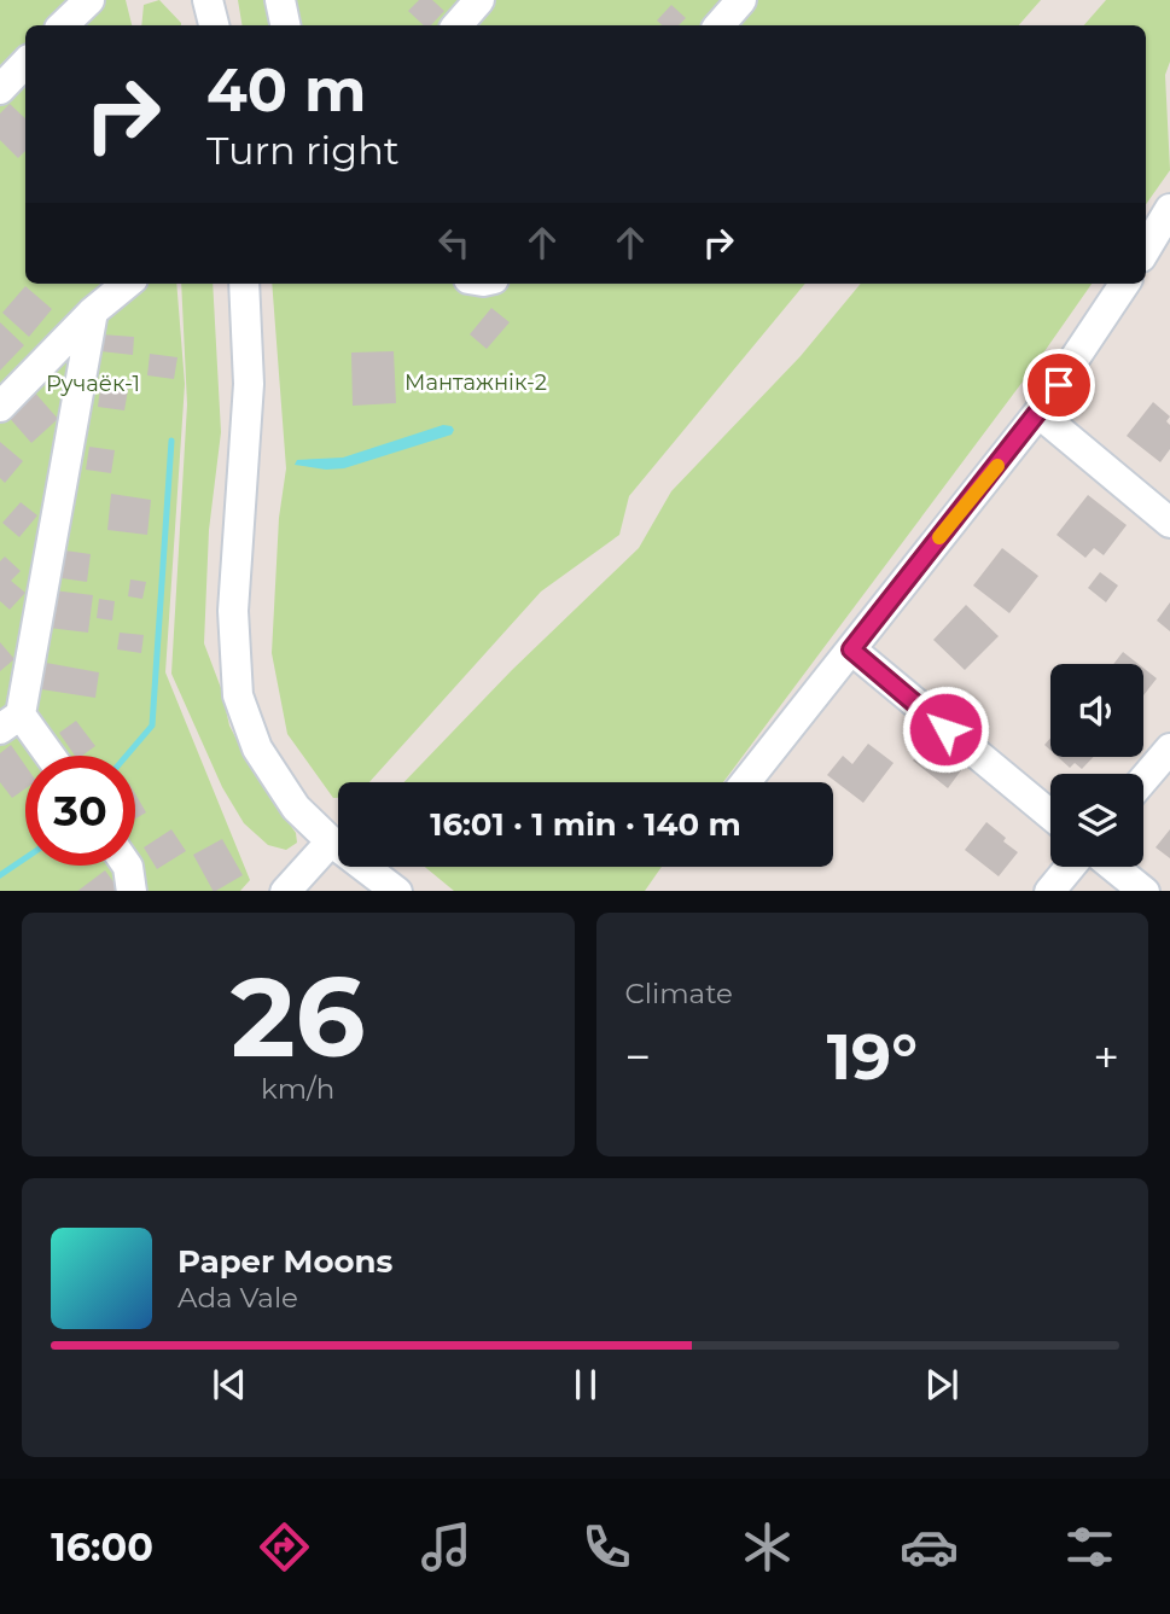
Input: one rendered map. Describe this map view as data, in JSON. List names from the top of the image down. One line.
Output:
{"parks":["Мантажнік-2","Ручаёк-1"],"page":{"turn":["40 m","Turn right"],"limit":"30","trip":"16:01 · 1 min · 140 m","tile":[["26","km/h"],"Climate"],"heat":["−","19°","+"],"song":["Paper Moons","Ada Vale"],"tabs":"16:00"}}
